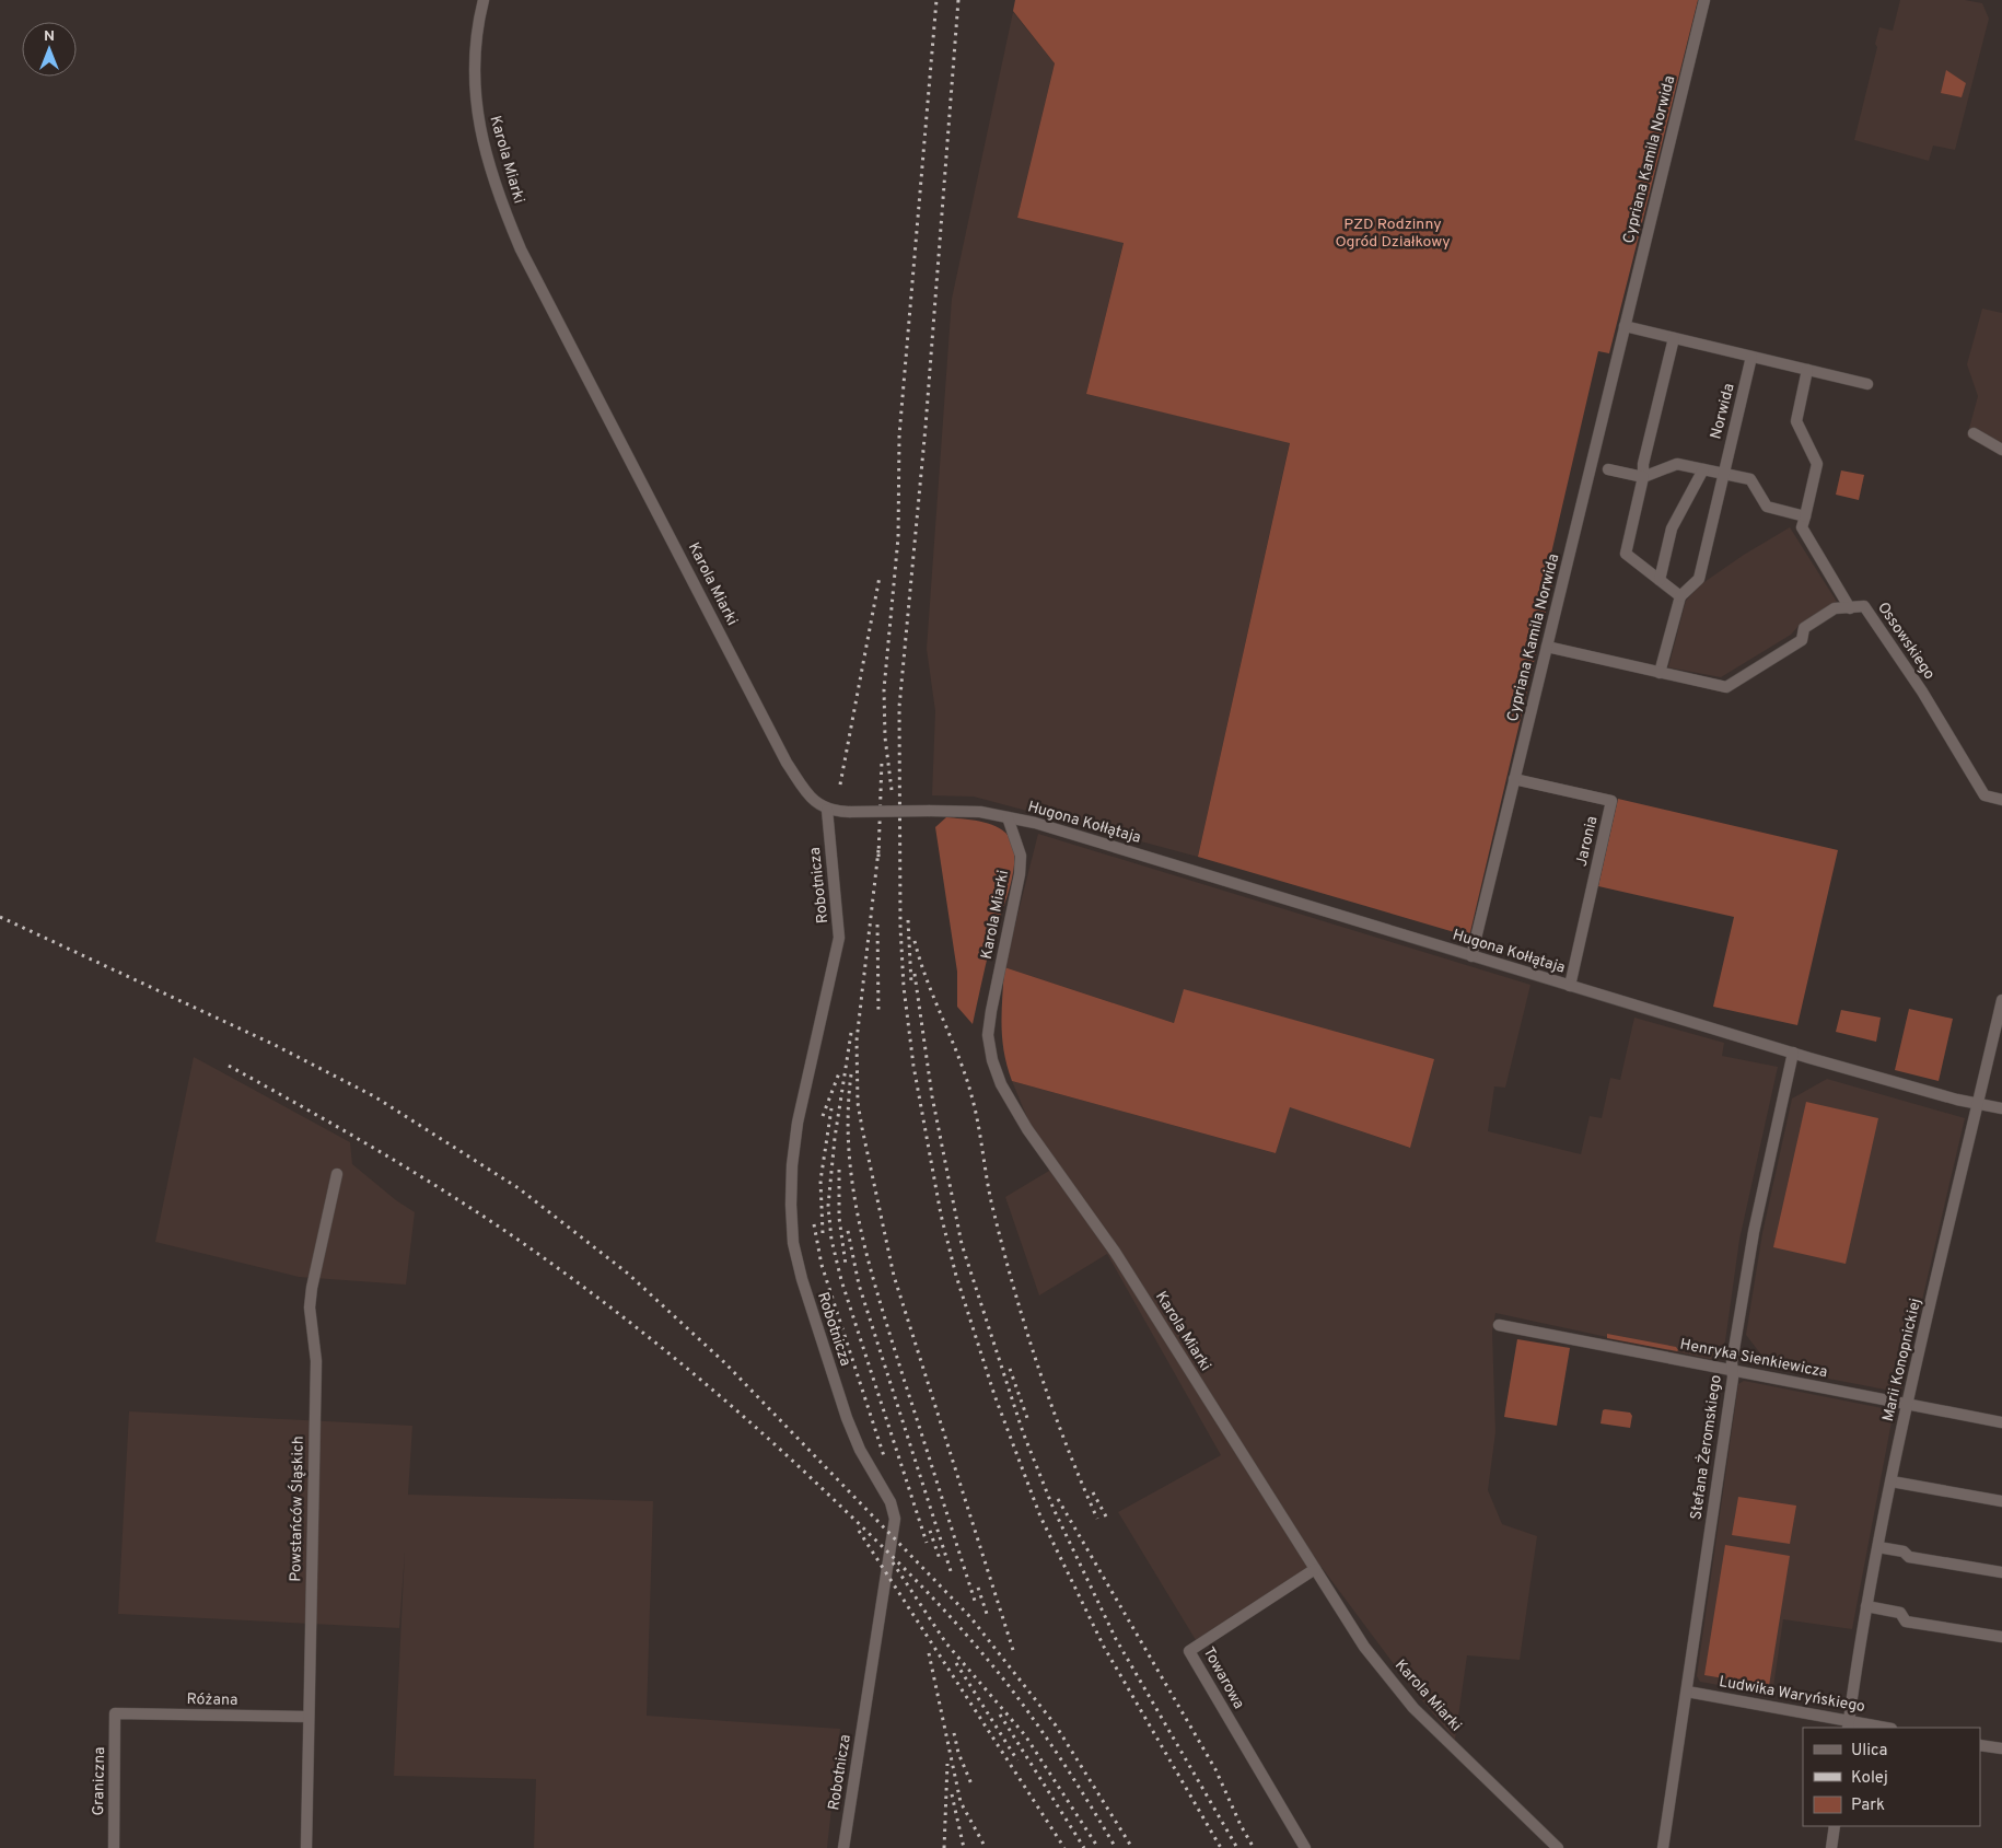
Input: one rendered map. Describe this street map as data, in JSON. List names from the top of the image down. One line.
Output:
{"streets":{"street":["Karola Miarki","Cypriana Kamila Norwida","Norwida","Ossowskiego","Hugona Kołłątaja","Jaronia","Robotnicza","Henryka Sienkiewicza","Marii Konopnickiej","Stefana Żeromskiego","Powstańców Śląskich","Towarowa","Ludwika Waryńskiego","Różana","Graniczna"]},"crossings":[["Karola Miarki","Hugona Kołłątaja"],["Karola Miarki","Robotnicza"],["Karola Miarki","Towarowa"],["Cypriana Kamila Norwida","Hugona Kołłątaja"],["Cypriana Kamila Norwida","Jaronia"],["Hugona Kołłątaja","Jaronia"],["Hugona Kołłątaja","Marii Konopnickiej"],["Hugona Kołłątaja","Stefana Żeromskiego"],["Henryka Sienkiewicza","Marii Konopnickiej"],["Henryka Sienkiewicza","Stefana Żeromskiego"],["Marii Konopnickiej","Ludwika Waryńskiego"],["Stefana Żeromskiego","Ludwika Waryńskiego"],["Powstańców Śląskich","Różana"],["Różana","Graniczna"]],"parks":["PZD Rodzinny Ogród Działkowy"],"legend":["Ulica","Kolej","Park"],"north":"top"}
